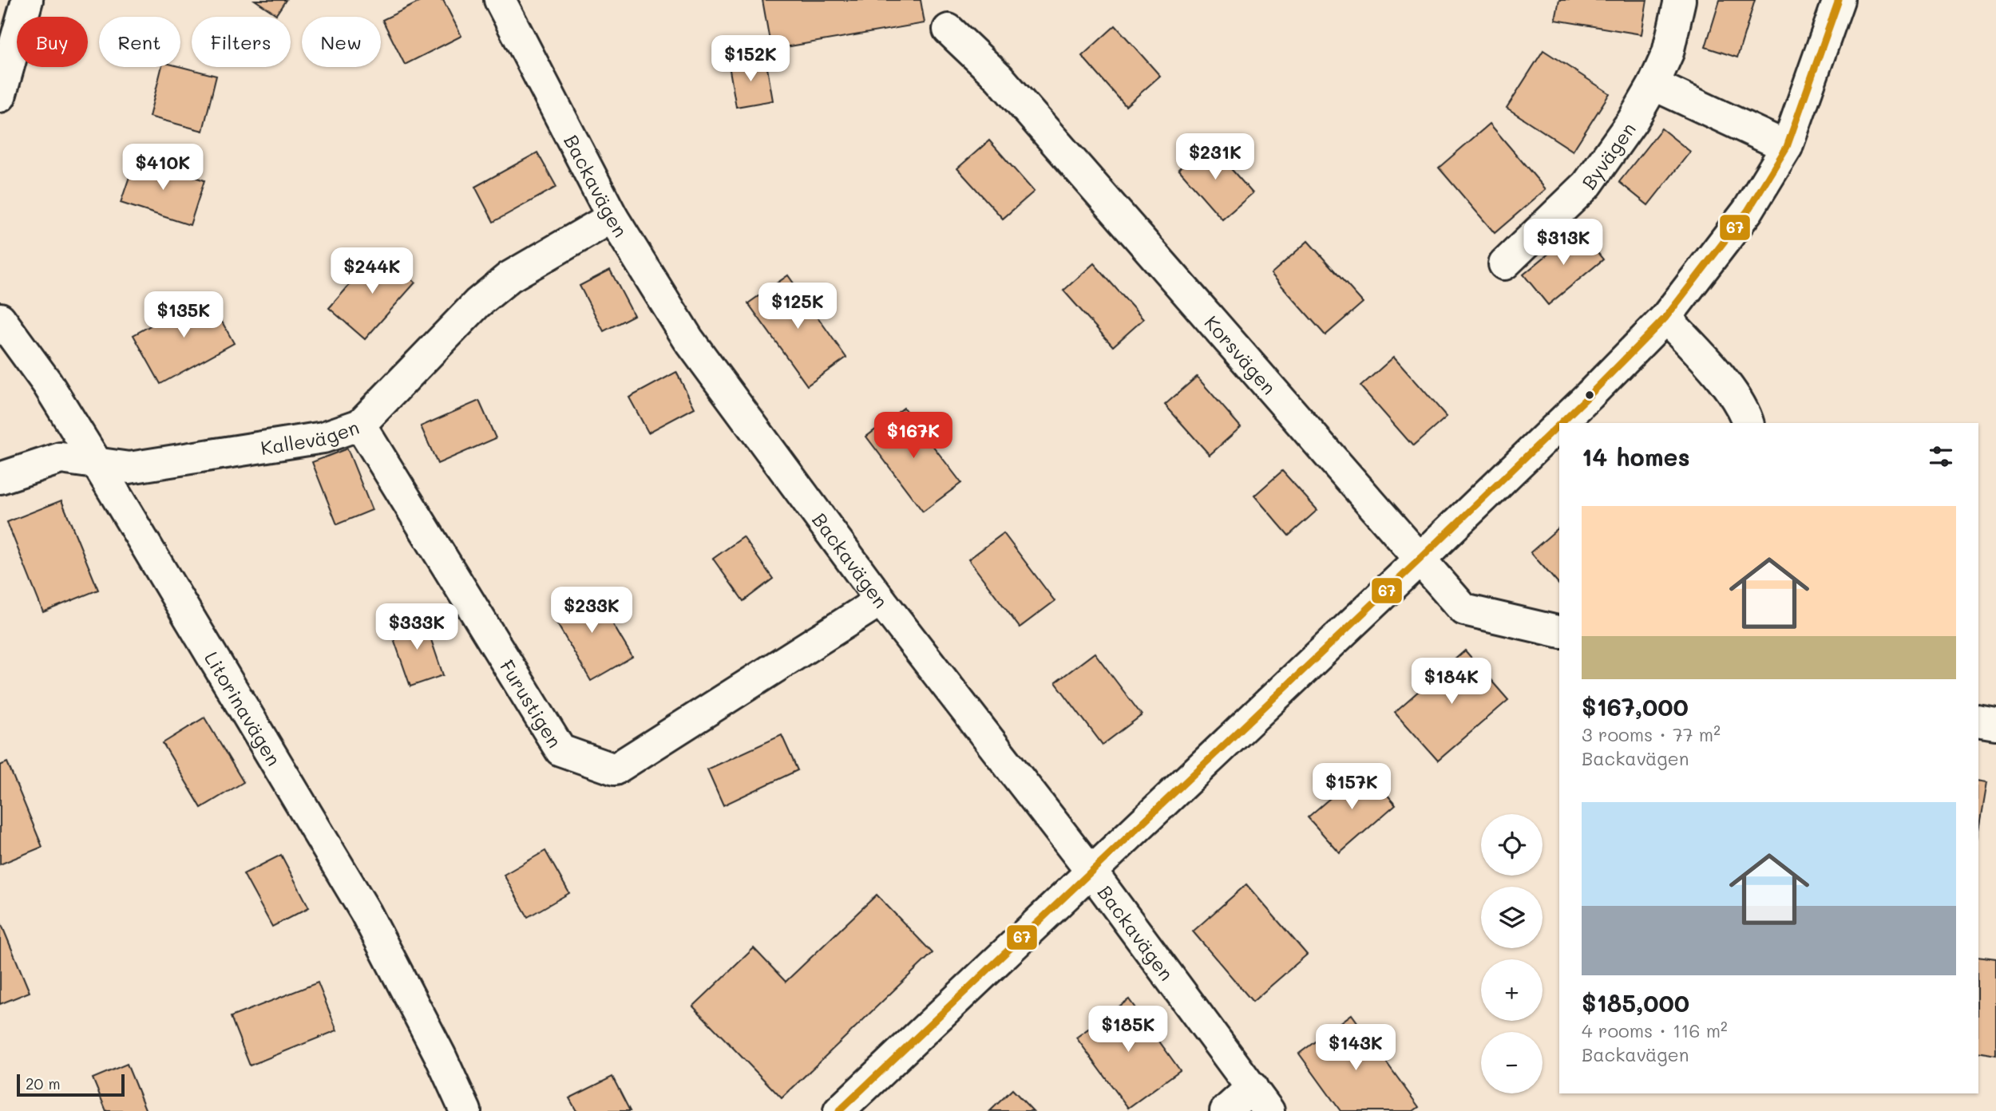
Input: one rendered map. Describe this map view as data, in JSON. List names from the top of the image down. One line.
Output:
{"streets":{"street":["Byvägen","Backavägen","Korsvägen","Kallevägen","Furustigen","Litorinavägen"]},"crossings":[["Backavägen","Kallevägen"],["Backavägen","Furustigen"],["Kallevägen","Furustigen"],["Kallevägen","Litorinavägen"]],"lines":["transit line 67"],"scale_bar":"20 m","page":{"chip":["Buy","Rent","Filters","New"],"price":["$152K","$231K","$410K","$313K","$244K","$125K","$135K","$167K","$233K","$333K","$184K","$157K","$185K","$143K"],"heading":"14 homes","list":[{"name":"$167,000","note":"3 rooms · 77 m² · Backavägen"},{"name":"$185,000","note":"4 rooms · 116 m² · Backavägen"}],"map_buttons":["+","−"],"scale":"20 m"}}
